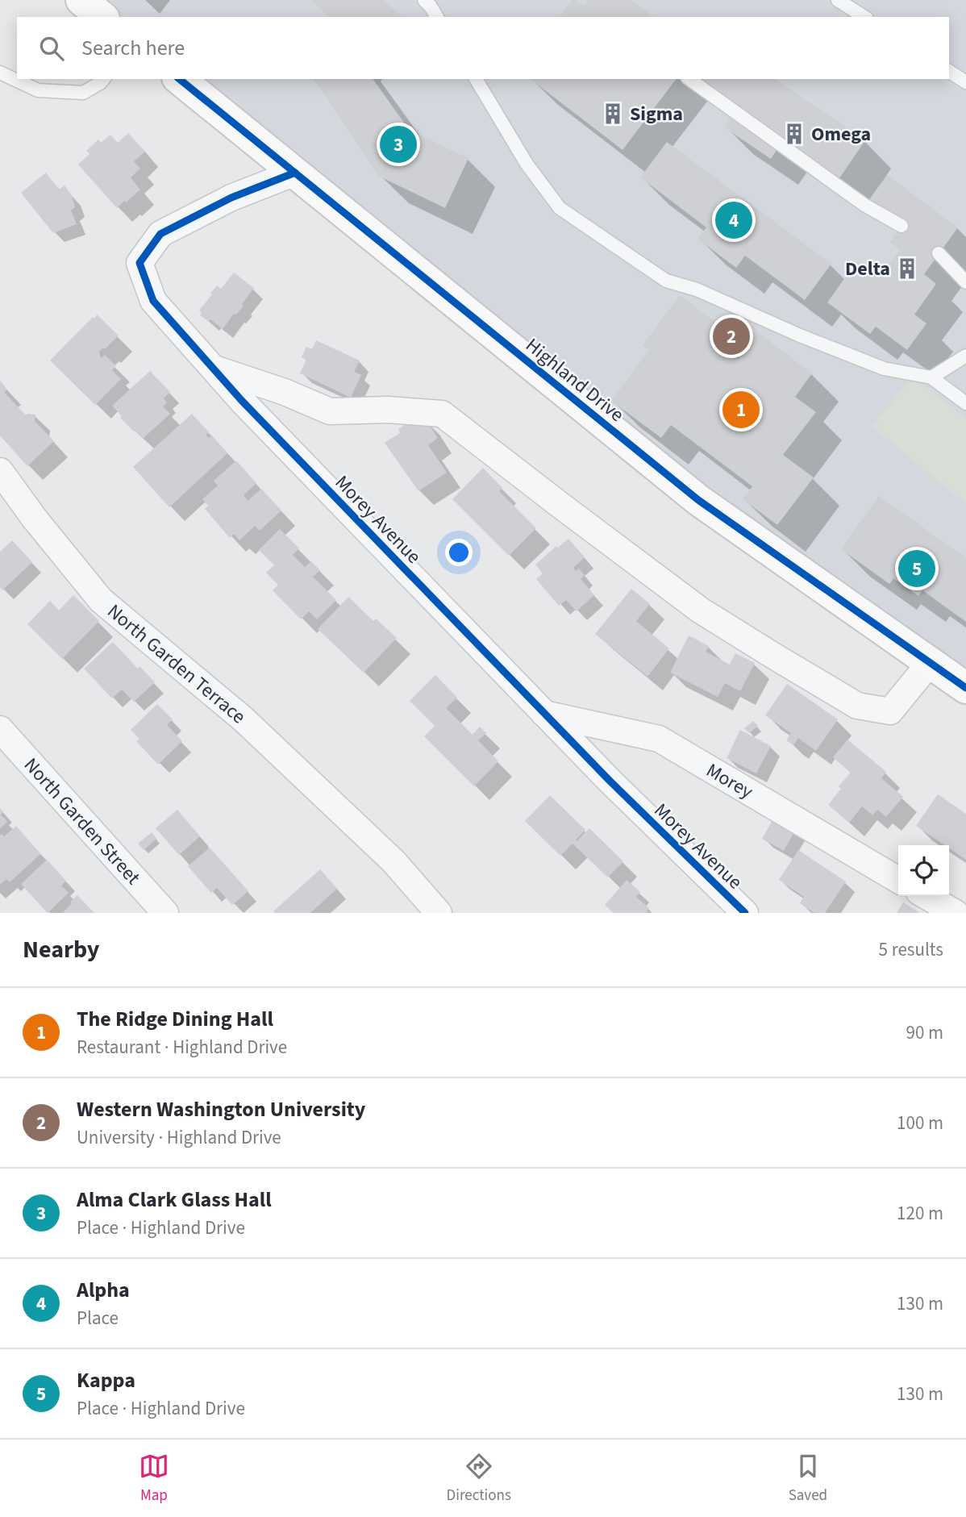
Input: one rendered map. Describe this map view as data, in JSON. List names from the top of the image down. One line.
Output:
{"streets":{"street":["Highland Drive","Morey Avenue","North Garden Terrace","Morey","North Garden Street"]},"crossings":[["Highland Drive","Morey Avenue"],["Morey Avenue","Morey"]],"places":{"building":["Sigma","Omega","Delta"]},"page":{"search":"Search here","pins":["3","4","2","1","5"],"heading":["Nearby","5 results"],"list":[{"mark":"1","name":"The Ridge Dining Hall","note":"Restaurant · Highland Drive","value":"90 m"},{"mark":"2","name":"Western Washington University","note":"University · Highland Drive","value":"100 m"},{"mark":"3","name":"Alma Clark Glass Hall","note":"Place · Highland Drive","value":"120 m"},{"mark":"4","name":"Alpha","note":"Place","value":"130 m"},{"mark":"5","name":"Kappa","note":"Place · Highland Drive","value":"130 m"}],"nav":["Map","Directions","Saved"]}}
